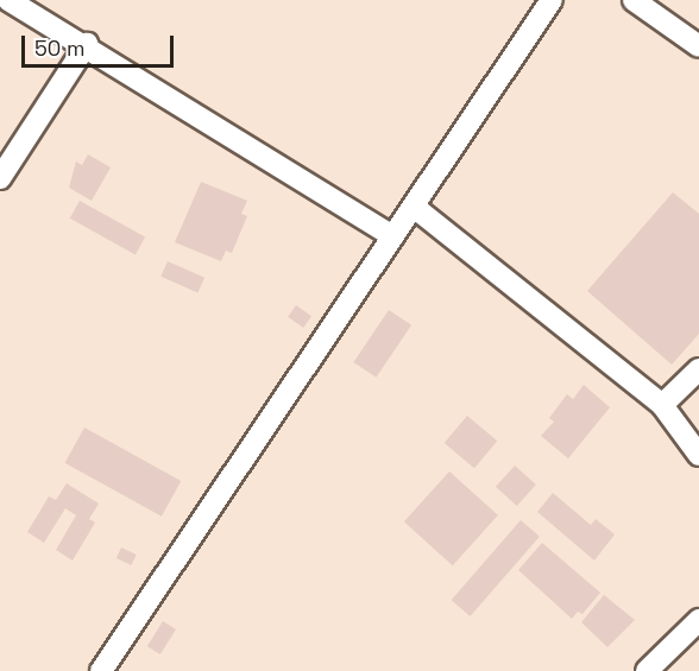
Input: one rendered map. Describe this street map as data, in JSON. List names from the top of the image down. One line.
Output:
{"scale_bar":"50 m"}
